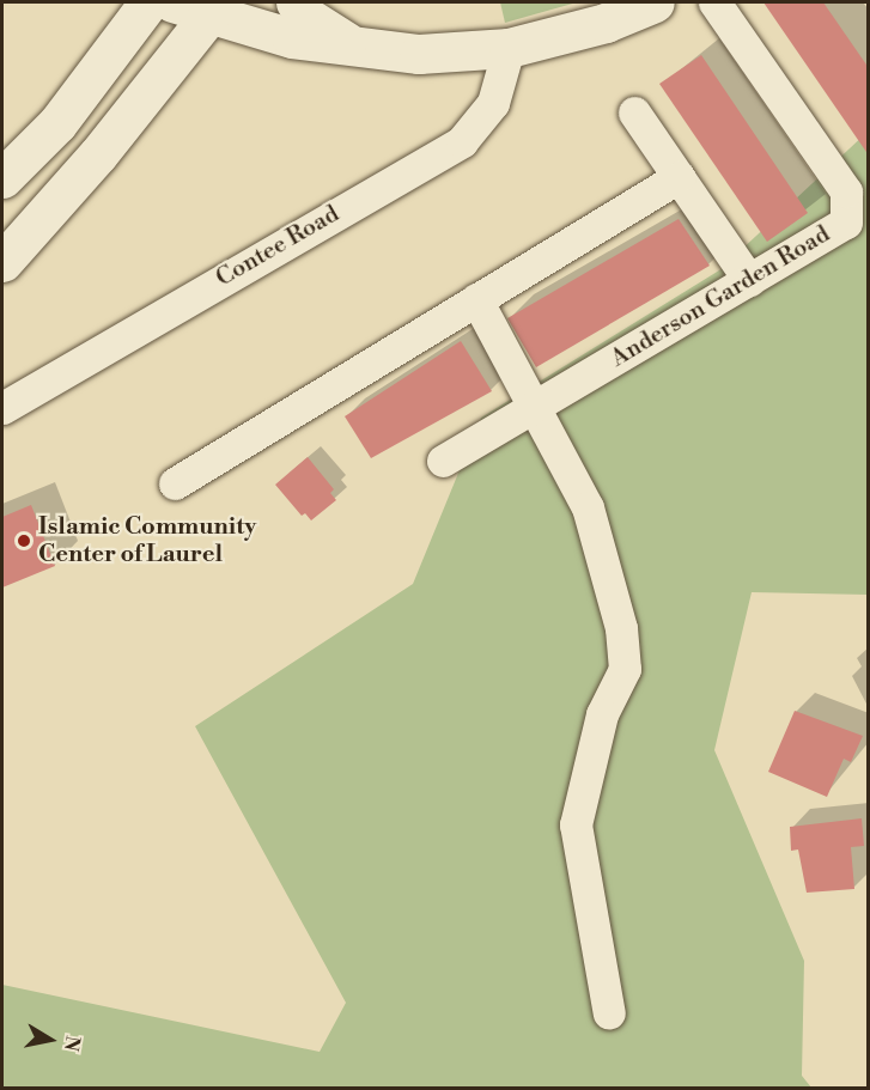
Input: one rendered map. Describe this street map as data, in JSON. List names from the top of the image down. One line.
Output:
{"streets":{"street":["Contee Road","Anderson Garden Road"]},"places":["Islamic Community Center of Laurel"],"north":"right"}
